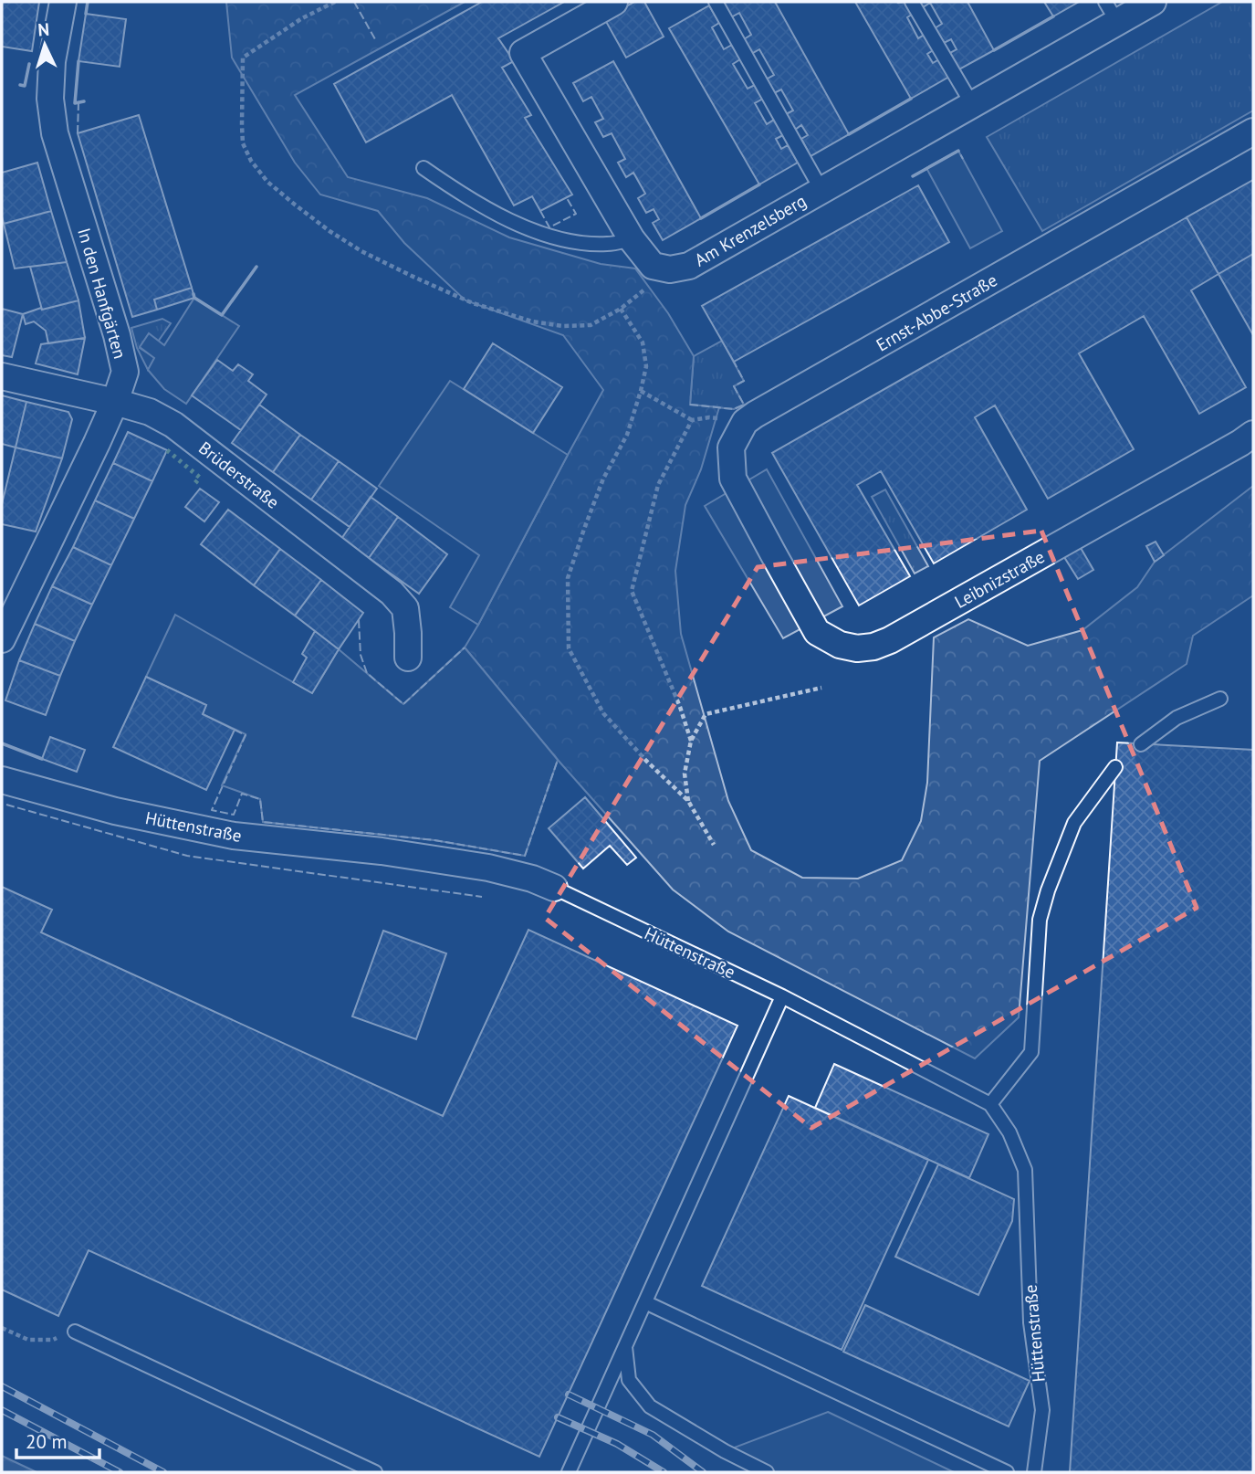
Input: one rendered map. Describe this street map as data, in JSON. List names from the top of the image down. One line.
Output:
{"streets":{"street":["Am Krenzelsberg","In den Hanfgärten","Ernst-Abbe-Straße","Brüderstraße","Leibnizstraße","Hüttenstraße"]},"crossings":[["In den Hanfgärten","Brüderstraße"],["Ernst-Abbe-Straße","Leibnizstraße"]],"scale_bar":"20 m","north":"top"}
